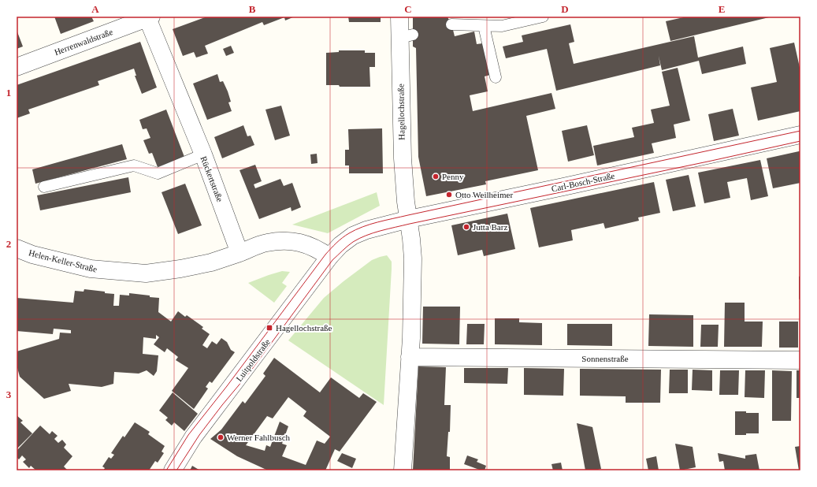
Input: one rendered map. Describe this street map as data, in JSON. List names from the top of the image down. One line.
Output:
{"streets":{"street":["Herrenwaldstraße","Hagellochstraße","Rückertstraße","Carl-Bosch-Straße","Helen-Keller-Straße","Sonnenstraße","Luitpoldstraße"]},"crossings":[["Herrenwaldstraße","Rückertstraße"],["Hagellochstraße","Carl-Bosch-Straße"],["Hagellochstraße","Sonnenstraße"],["Rückertstraße","Helen-Keller-Straße"],["Carl-Bosch-Straße","Luitpoldstraße"]],"places":{"other":["Penny","Otto Weilheimer","Jutta Barz","Werner Fahlbusch"],"transit":["Hagellochstraße"]},"grid":{"columns":["A","B","C","D","E"],"rows":["1","2","3"]}}
